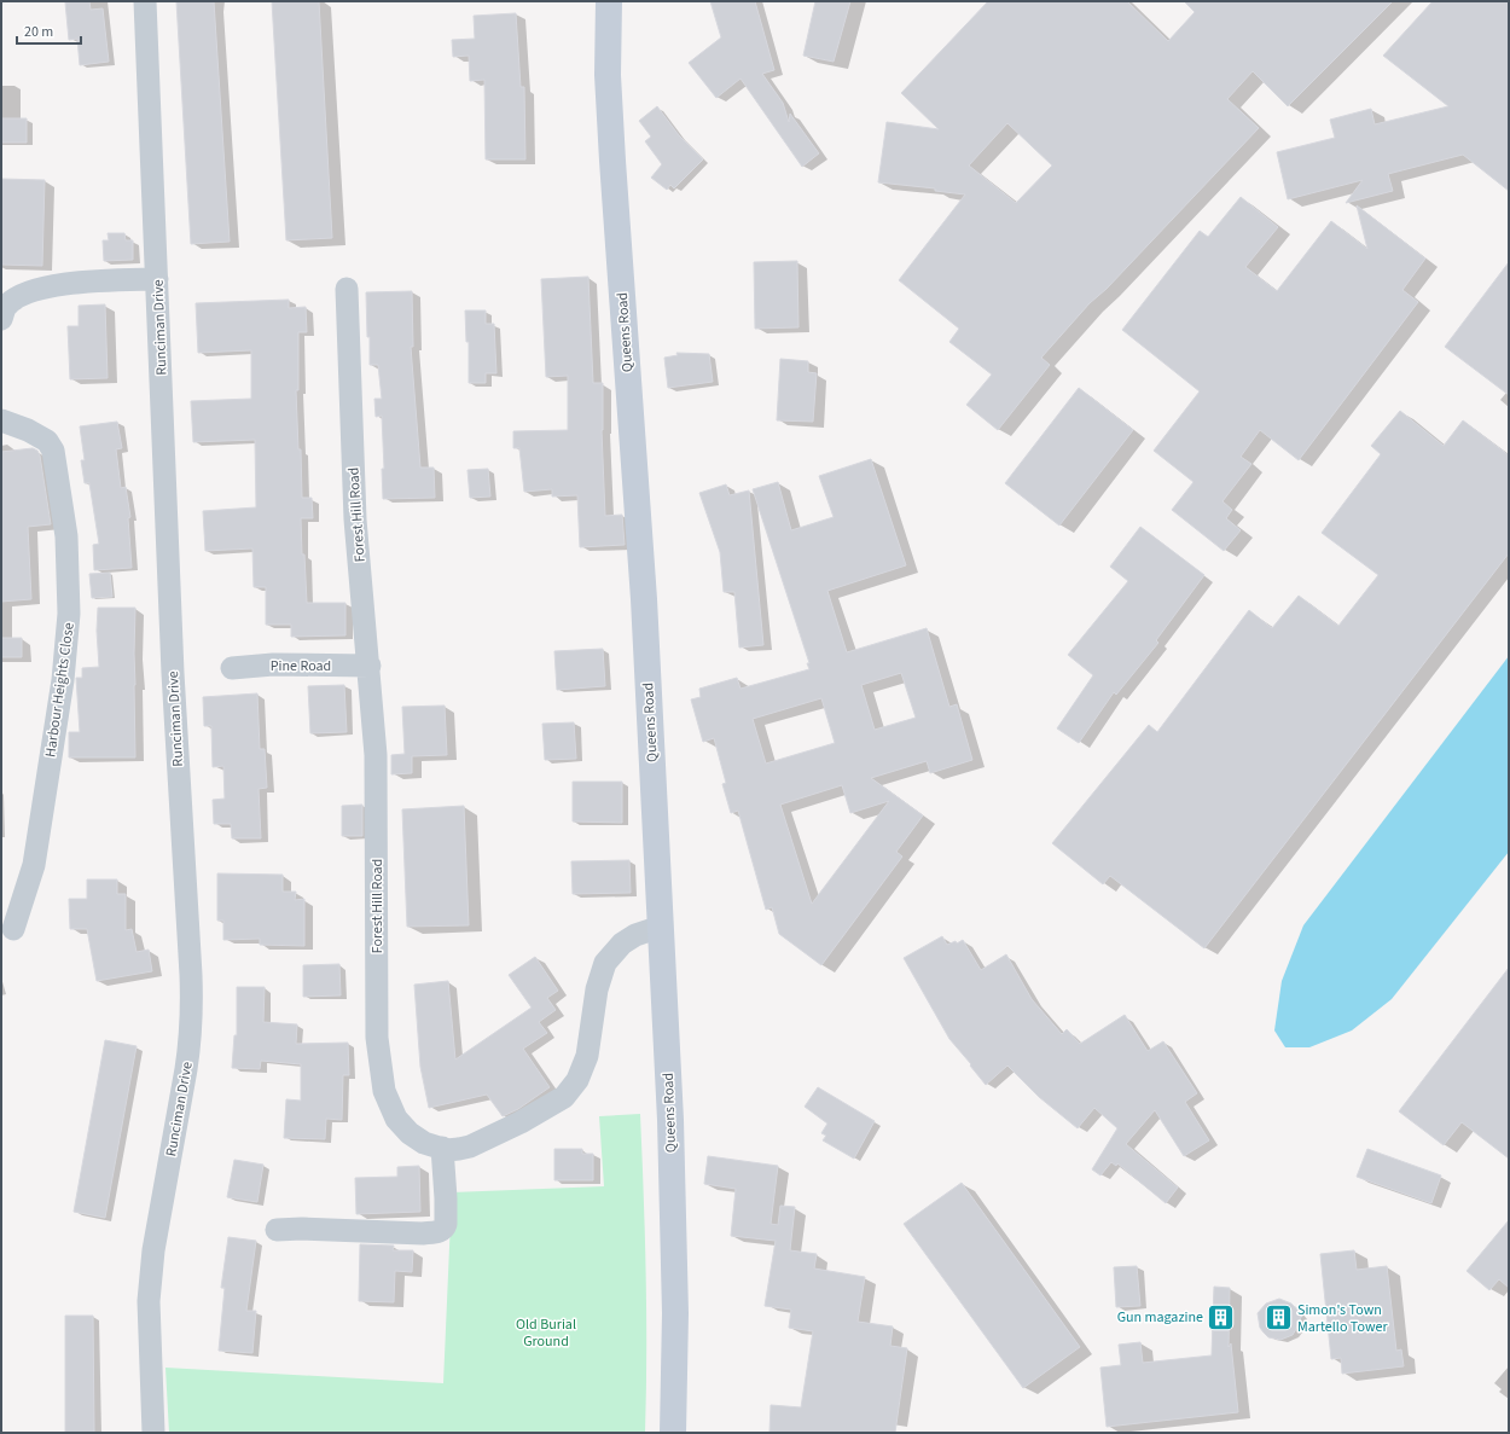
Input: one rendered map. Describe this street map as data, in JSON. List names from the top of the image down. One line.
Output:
{"streets":{"main road":["Queens Road"],"street":["Runciman Drive","Forest Hill Road","Pine Road","Harbour Heights Close"]},"crossings":[["Queens Road","Forest Hill Road"],["Forest Hill Road","Pine Road"]],"parks":["Old Burial Ground"],"places":{"building":["Gun magazine","Simon's Town Martello Tower"]},"scale_bar":"20 m"}
